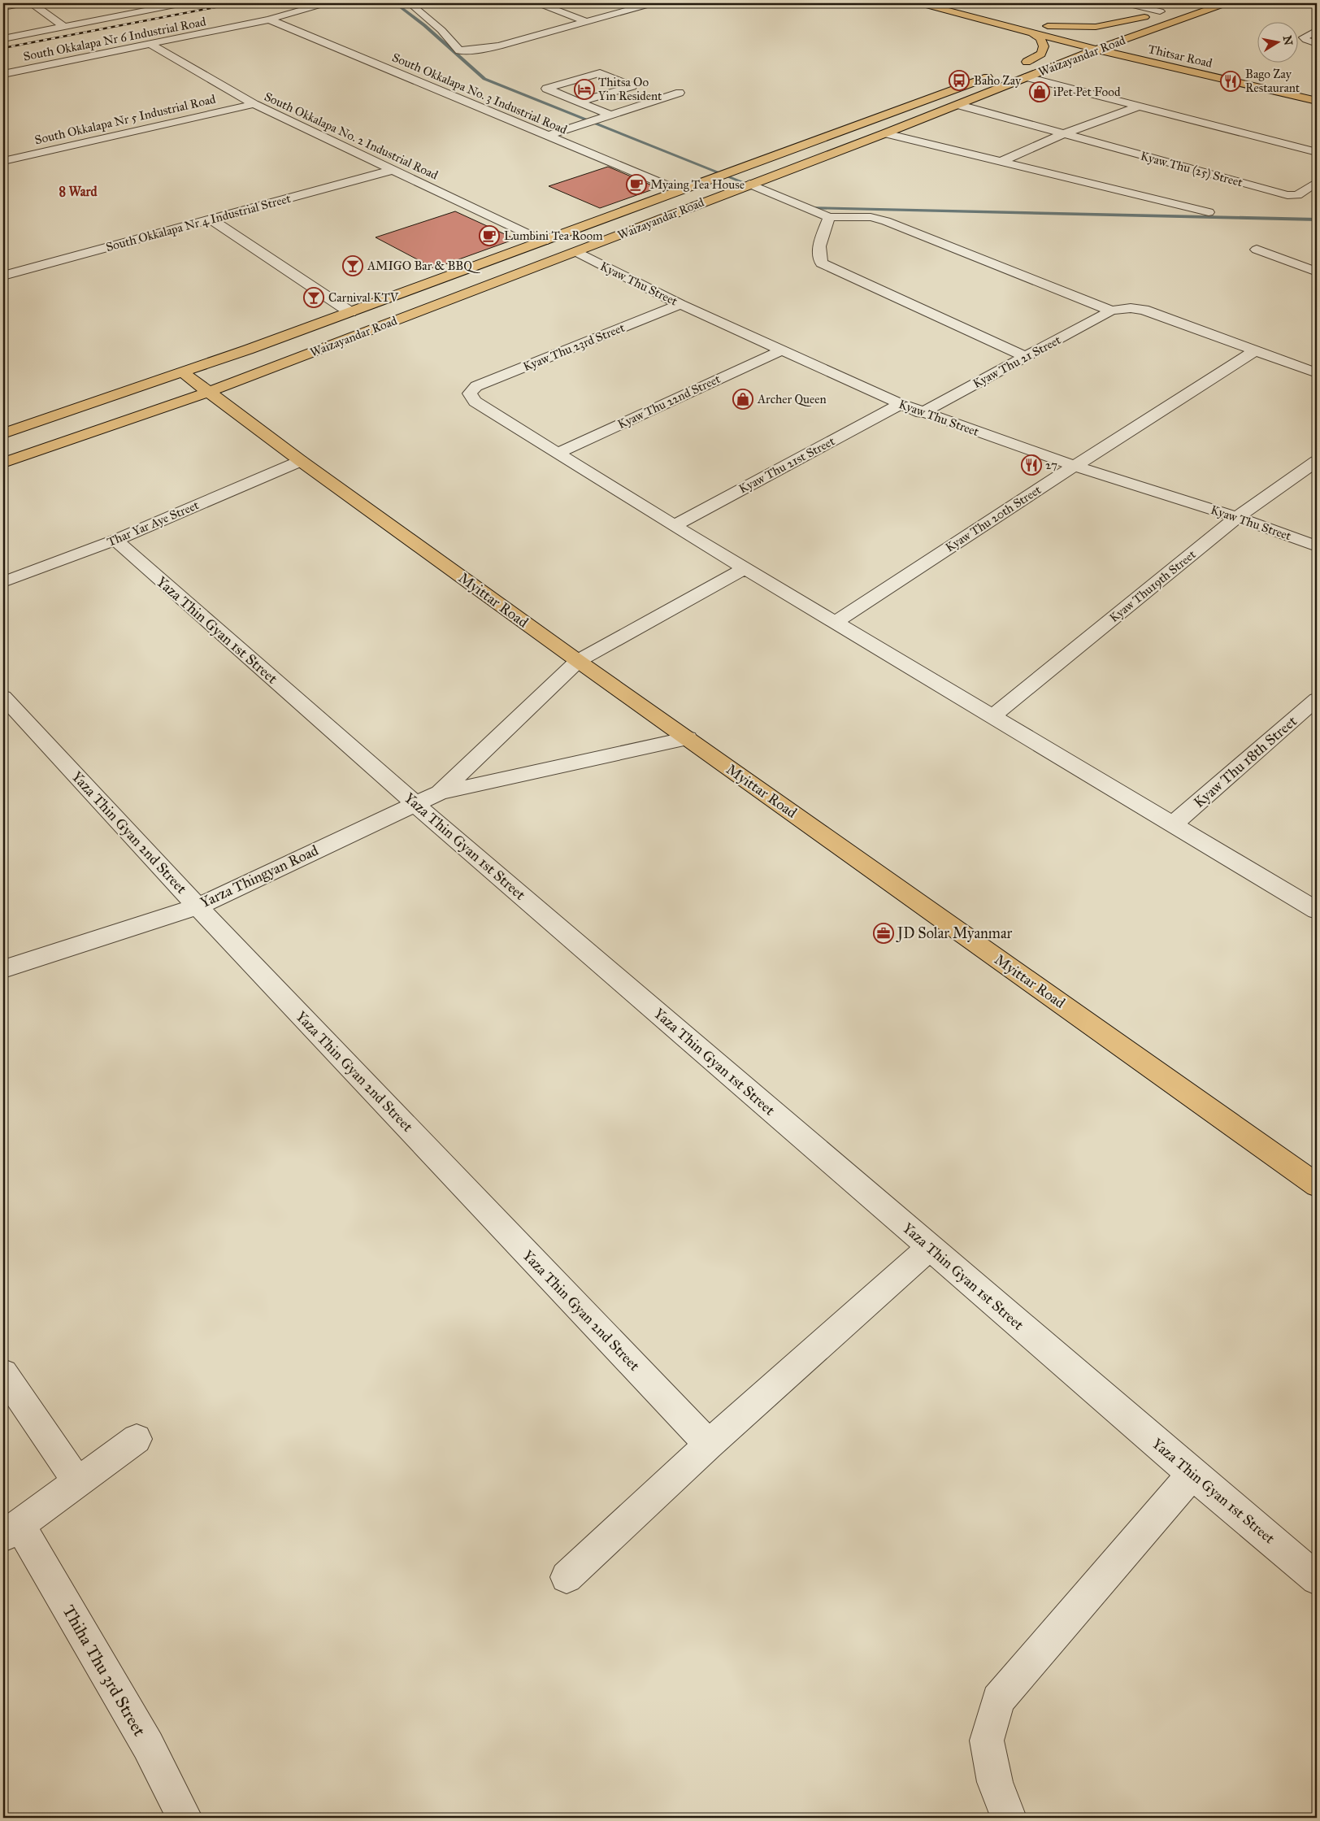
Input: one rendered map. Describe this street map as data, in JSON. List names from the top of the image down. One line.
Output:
{"streets":{"main road":["Waizayandar Road","Thitsar Road","Myittar Road"],"street":["South Okkalapa Nr 6 Industrial Road","South Okkalapa No. 3 Industrial Road","South Okkalapa Nr 5 Industrial Road","South Okkalapa No. 2 Industrial Road","Kyaw Thu (25) Street","South Okkalapa Nr 4 Industrial Street","Kyaw Thu Street","Kyaw Thu 23rd Street","Kyaw Thu 21 Street","Kyaw Thu 22nd Street","Kyaw Thu 21st Street","Kyaw Thu 20th Street","Thar Yar Aye Street","Kyaw Thu19th Street","Yaza Thin Gyan 1st Street","Kyaw Thu 18th Street","Yaza Thin Gyan 2nd Street","Yarza Thingyan Road","Thiha Thu 3rd Street"]},"crossings":[["South Okkalapa Nr 6 Industrial Road","South Okkalapa No. 3 Industrial Road"],["South Okkalapa Nr 6 Industrial Road","South Okkalapa No. 2 Industrial Road"],["Waizayandar Road","Thitsar Road"],["Waizayandar Road","South Okkalapa No. 3 Industrial Road"],["Waizayandar Road","South Okkalapa No. 2 Industrial Road"],["Waizayandar Road","Kyaw Thu (25) Street"],["Waizayandar Road","Kyaw Thu Street"],["Waizayandar Road","Myittar Road"],["South Okkalapa Nr 5 Industrial Road","South Okkalapa No. 2 Industrial Road"],["South Okkalapa No. 2 Industrial Road","South Okkalapa Nr 4 Industrial Street"],["Kyaw Thu Street","Kyaw Thu 23rd Street"],["Kyaw Thu Street","Kyaw Thu 21 Street"],["Kyaw Thu Street","Kyaw Thu 22nd Street"],["Kyaw Thu Street","Kyaw Thu 21st Street"],["Kyaw Thu Street","Kyaw Thu 20th Street"],["Kyaw Thu Street","Kyaw Thu19th Street"],["Kyaw Thu 23rd Street","Kyaw Thu 22nd Street"],["Thar Yar Aye Street","Myittar Road"],["Thar Yar Aye Street","Yaza Thin Gyan 1st Street"],["Yaza Thin Gyan 1st Street","Yarza Thingyan Road"],["Yaza Thin Gyan 2nd Street","Yarza Thingyan Road"]],"districts":["8 Ward"],"places":{"bus stop":["Baho Zay"],"restaurant":["Bago Zay Restaurant","27"],"hotel":["Thitsa Oo Yin Resident"],"shop":["iPet Pet Food","Archer Queen"],"cafe":["Myaing Tea House","Lumbini Tea Room"],"bar":["AMIGO Bar & BBQ","Carnival KTV"],"office":["JD Solar Myanmar"]},"north":"right"}
